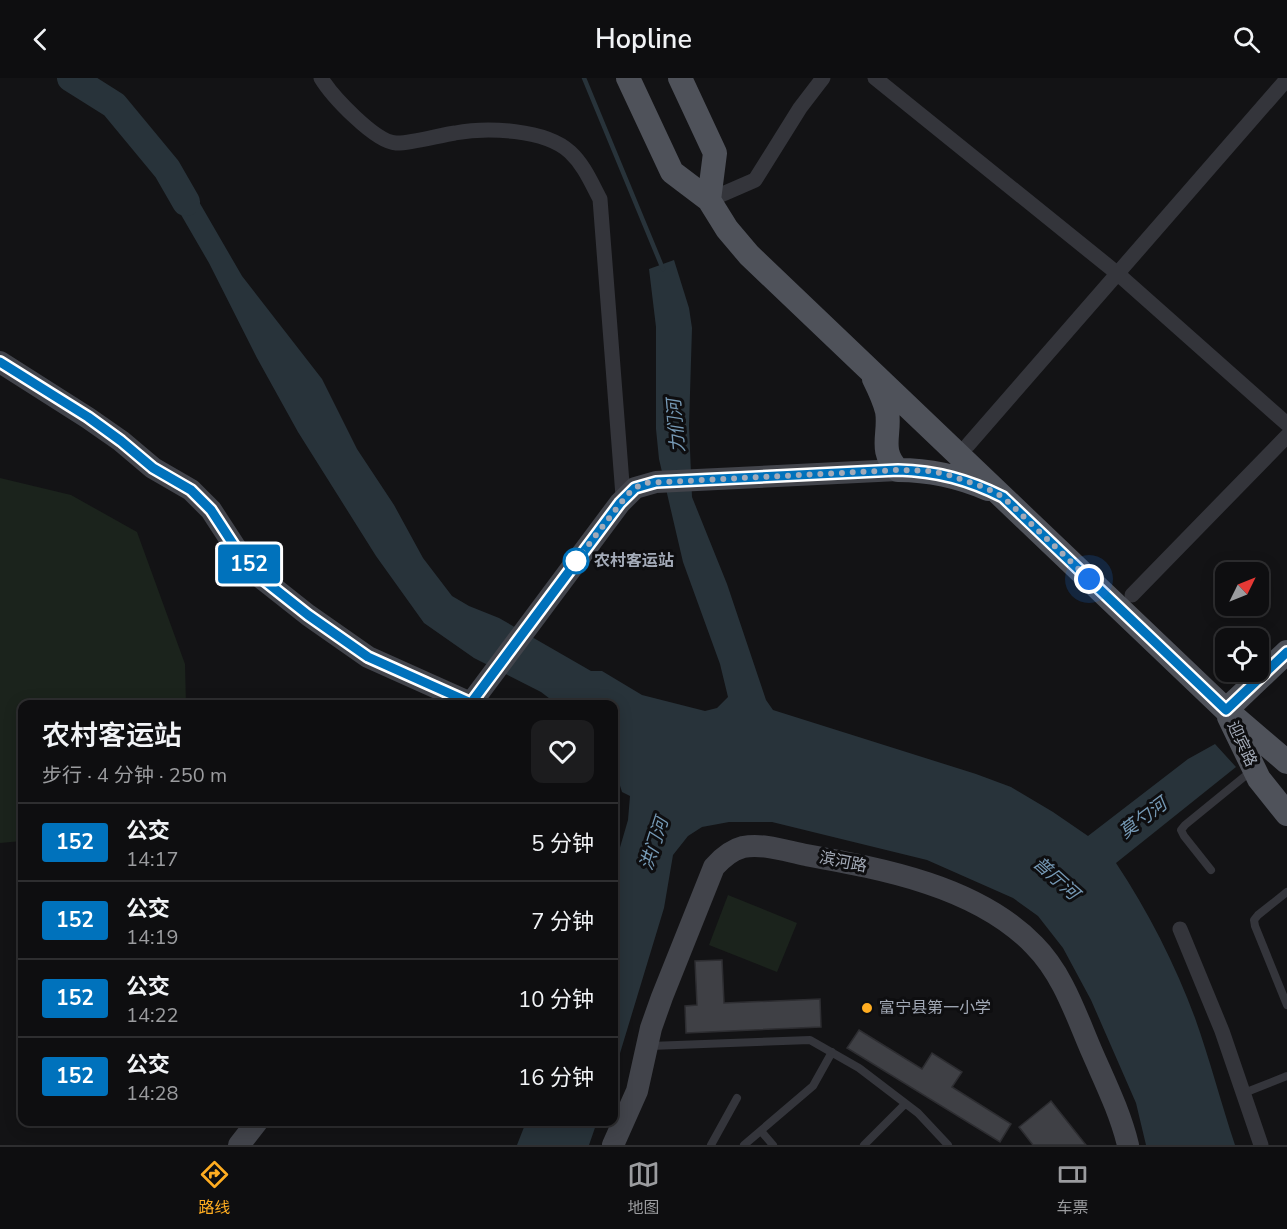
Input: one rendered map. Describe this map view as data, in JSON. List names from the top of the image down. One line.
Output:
{"streets":{"main road":["迎宾路","滨河路"]},"water":["力们河","莫勺河","洪门河","普厅河"],"places":["农村客运站","富宁县第一小学"],"lines":["bus line 152"],"north":"top right","page":{"header":"Hopline","on_map":"152","heading":["农村客运站","步行 · 4 分钟 · 250 m"],"list":[{"mark":"152","name":"公交","note":"14:17","value":"5 分钟"},{"mark":"152","name":"公交","note":"14:19","value":"7 分钟"},{"mark":"152","name":"公交","note":"14:22","value":"10 分钟"},{"mark":"152","name":"公交","note":"14:28","value":"16 分钟"}],"tabs":["路线","地图","车票"]}}
